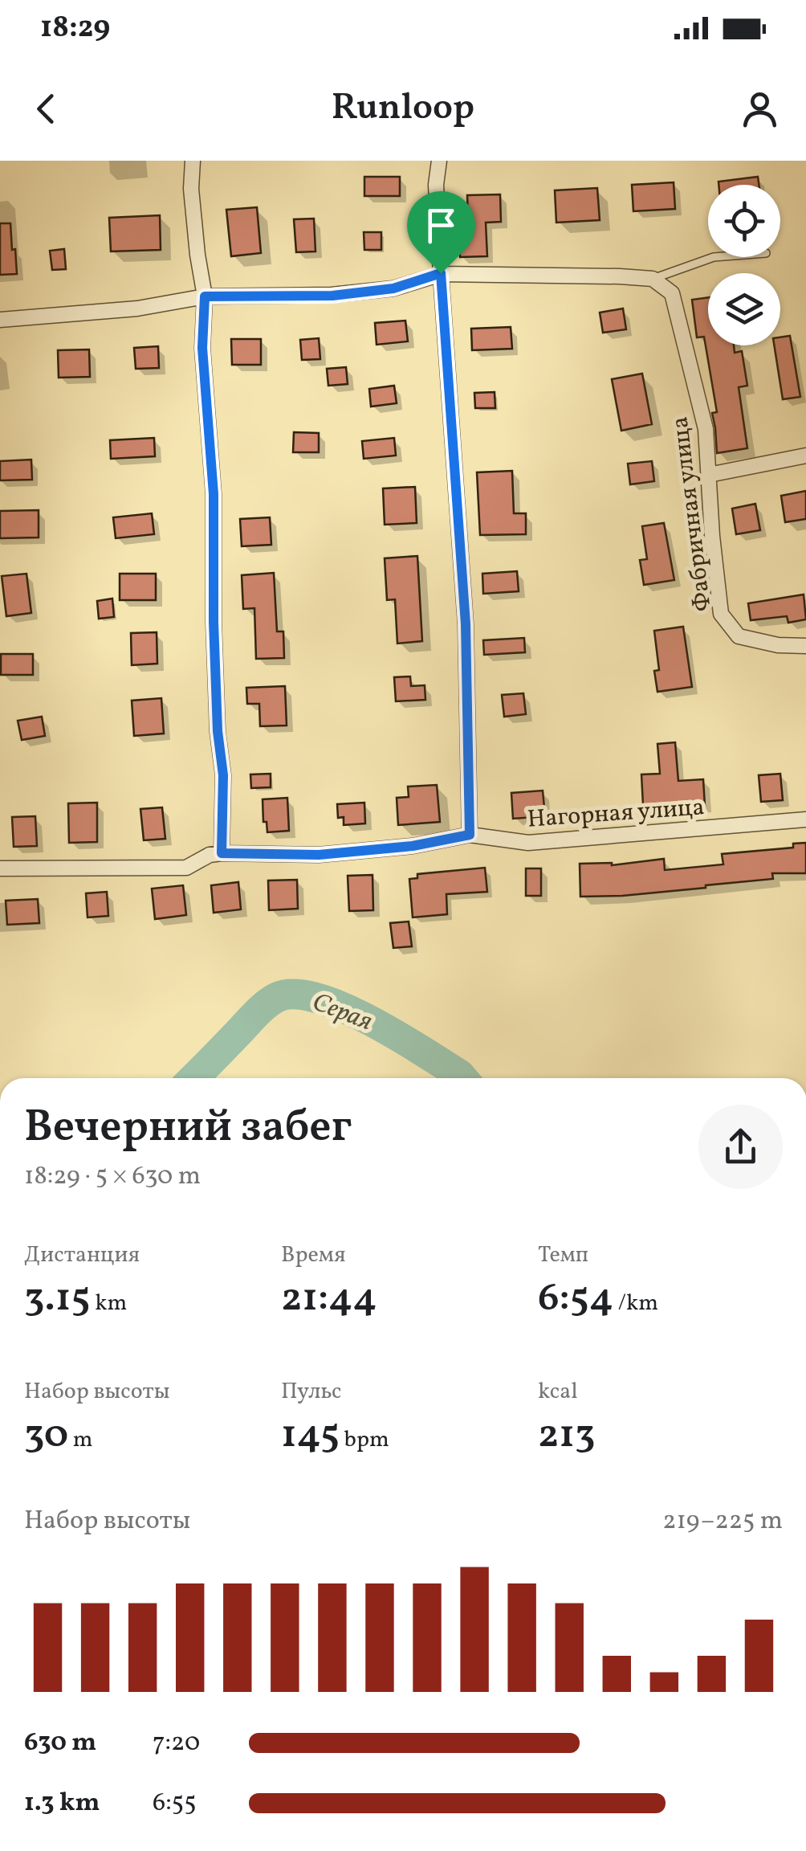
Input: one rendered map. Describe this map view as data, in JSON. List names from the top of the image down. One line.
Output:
{"streets":{"street":["Фабричная улица","Нагорная улица"]},"water":["Серая"],"page":{"status":"18:29","header":"Runloop","heading":["Вечерний забег","18:29 · 5 × 630 m"],"stats":[["Дистанция","3.15 km"],["Время","21:44"],["Темп","6:54 /km"],["Набор высоты","30 m"],["Пульс","145 bpm"],["kcal","213"]],"chart":["Набор высоты","219–225 m"],"list":[{"name":"630 m","note":"7:20"},{"name":"1.3 km","note":"6:55"}]}}
